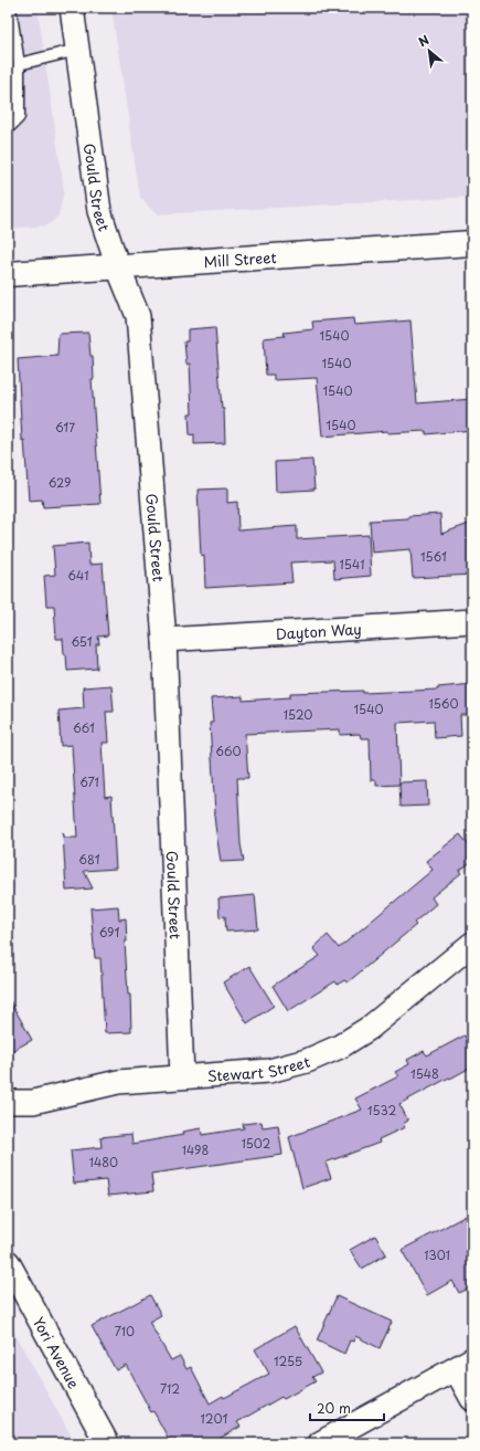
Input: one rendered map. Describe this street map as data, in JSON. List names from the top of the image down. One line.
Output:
{"streets":{"main road":["Mill Street"],"street":["Gould Street","Dayton Way","Stewart Street","Yori Avenue"]},"crossings":[["Gould Street","Mill Street"],["Gould Street","Dayton Way"],["Gould Street","Stewart Street"]],"house_numbers":["1540","1540","1540","1540","617","629","1561","1541","641","651","1560","1540","1520","661","660","671","681","691","1548","1532","1502","1498","1480","1301","710","1255","712","1201"],"scale_bar":"20 m","north":"top left"}
